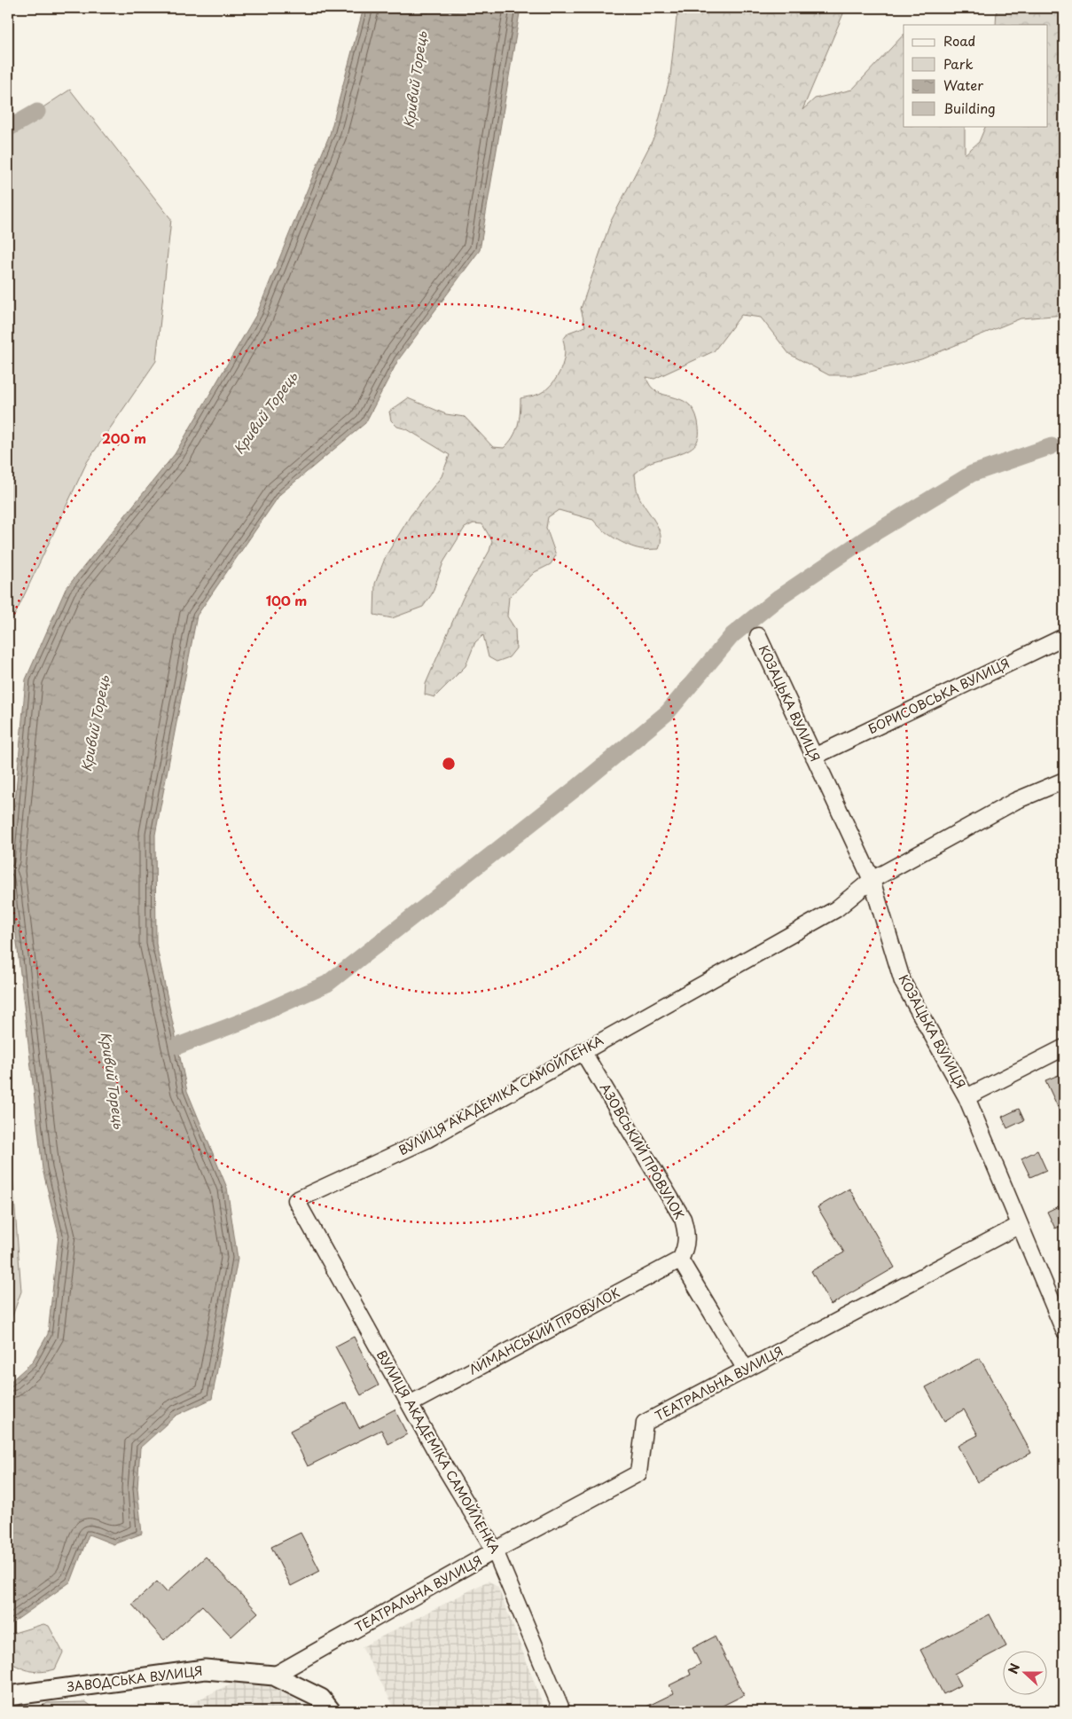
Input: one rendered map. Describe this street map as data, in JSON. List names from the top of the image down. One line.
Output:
{"streets":{"street":["БОРИСОВСЬКА ВУЛИЦЯ","КОЗАЦЬКА ВУЛИЦЯ","ВУЛИЦЯ АКАДЕМІКА САМОЙЛЕНКА","АЗОВСЬКИЙ ПРОВУЛОК","ЛИМАНСЬКИЙ ПРОВУЛОК","ТЕАТРАЛЬНА ВУЛИЦЯ","ЗАВОДСЬКА ВУЛИЦЯ"]},"crossings":[["БОРИСОВСЬКА ВУЛИЦЯ","КОЗАЦЬКА ВУЛИЦЯ"],["КОЗАЦЬКА ВУЛИЦЯ","ВУЛИЦЯ АКАДЕМІКА САМОЙЛЕНКА"],["КОЗАЦЬКА ВУЛИЦЯ","ТЕАТРАЛЬНА ВУЛИЦЯ"],["ВУЛИЦЯ АКАДЕМІКА САМОЙЛЕНКА","АЗОВСЬКИЙ ПРОВУЛОК"],["ВУЛИЦЯ АКАДЕМІКА САМОЙЛЕНКА","ЛИМАНСЬКИЙ ПРОВУЛОК"],["ВУЛИЦЯ АКАДЕМІКА САМОЙЛЕНКА","ТЕАТРАЛЬНА ВУЛИЦЯ"],["АЗОВСЬКИЙ ПРОВУЛОК","ЛИМАНСЬКИЙ ПРОВУЛОК"],["ТЕАТРАЛЬНА ВУЛИЦЯ","ЗАВОДСЬКА ВУЛИЦЯ"]],"water":["Кривий Торець"],"legend":["Road","Park","Water","Building"],"north":"left","rings":["200 m","100 m"]}
